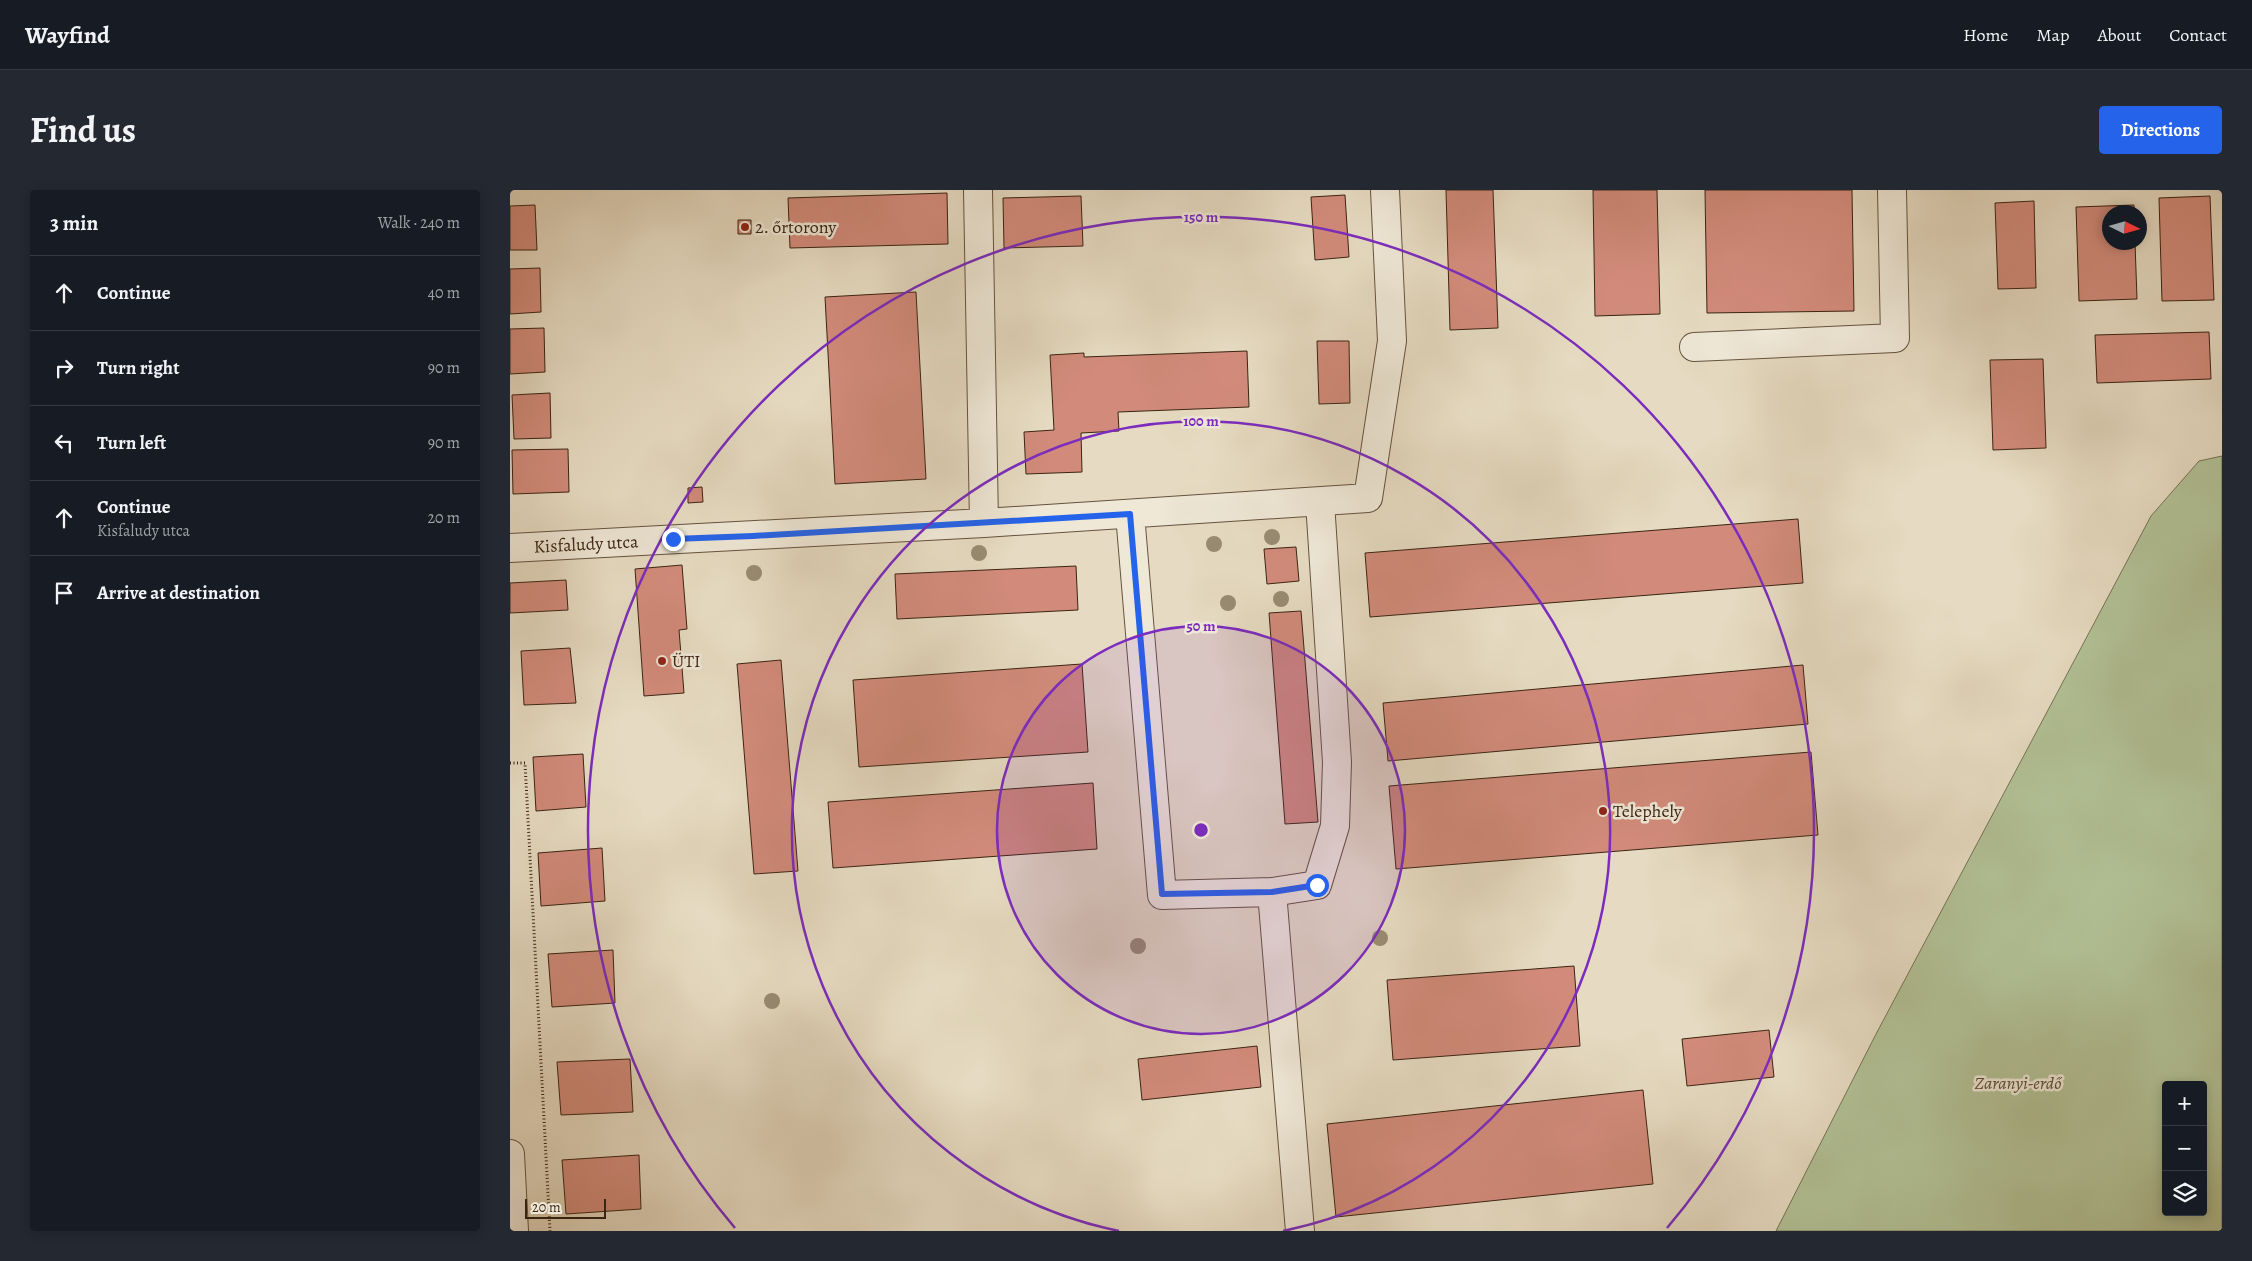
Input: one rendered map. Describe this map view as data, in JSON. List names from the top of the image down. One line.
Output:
{"streets":{"street":["Kisfaludy utca"]},"parks":["Zaranyi-erdő"],"places":["2. őrtorony","ÜTI","Telephely"],"scale_bar":"20 m","north":"right","page":{"header":"Wayfind","nav":["Home","Map","About","Contact"],"title":"Find us","buttons":"Directions","heading":["3 min","Walk · 240 m"],"list":[["Continue","40 m"],["Turn right","90 m"],["Turn left","90 m"],["Continue","Kisfaludy utca","20 m"],"Arrive at destination"],"map_buttons":["+","−"],"scale":"20 m"},"rings":["150 m","100 m","50 m"]}
